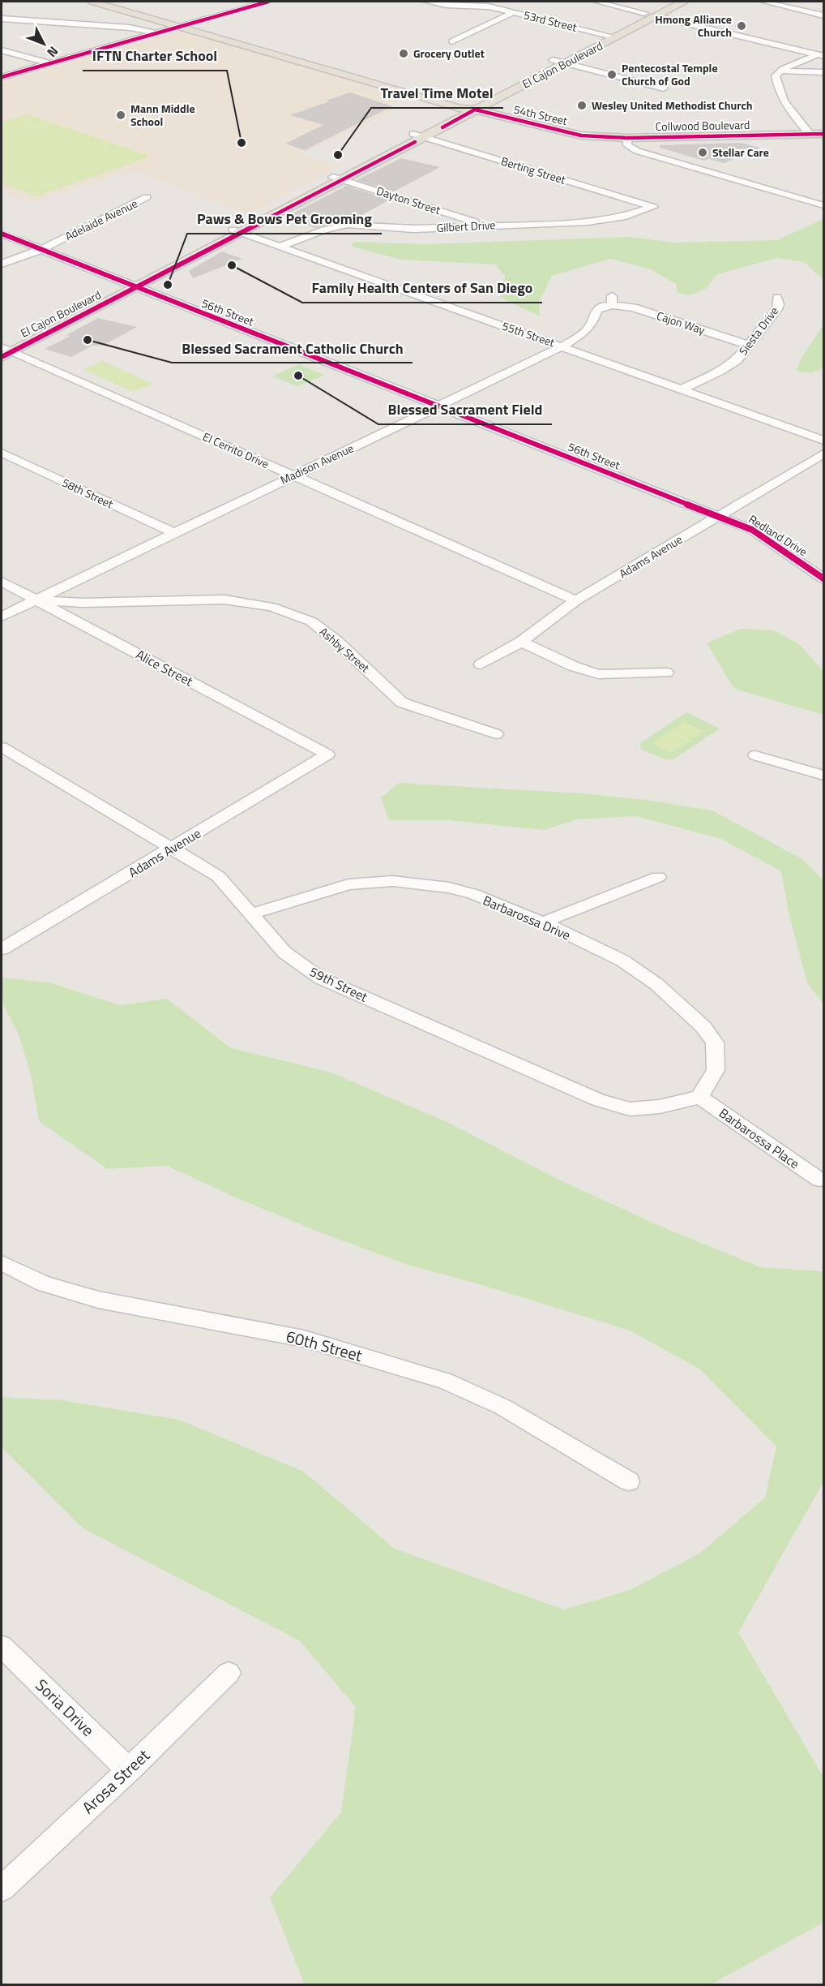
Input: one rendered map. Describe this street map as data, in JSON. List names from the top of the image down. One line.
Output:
{"streets":{"main road":["El Cajon Boulevard","54th Street","Collwood Boulevard"],"street":["53rd Street","Berting Street","Dayton Street","Adelaide Avenue","Gilbert Drive","56th Street","Cajon Way","Siesta Drive","55th Street","El Cerrito Drive","Madison Avenue","58th Street","Redland Drive","Adams Avenue","Ashby Street","Alice Street","Barbarossa Drive","59th Street","Barbarossa Place","60th Street","Soria Drive","Arosa Street"]},"crossings":[["53rd Street","El Cajon Boulevard"],["El Cajon Boulevard","54th Street"],["El Cajon Boulevard","Berting Street"],["El Cajon Boulevard","Dayton Street"],["El Cajon Boulevard","56th Street"],["El Cajon Boulevard","55th Street"],["El Cajon Boulevard","El Cerrito Drive"],["54th Street","Collwood Boulevard"],["Berting Street","Gilbert Drive"],["Dayton Street","Gilbert Drive"],["Adelaide Avenue","56th Street"],["Gilbert Drive","55th Street"],["56th Street","Madison Avenue"],["56th Street","Redland Drive"],["56th Street","Adams Avenue"],["Cajon Way","Siesta Drive"],["Cajon Way","Madison Avenue"],["Siesta Drive","55th Street"],["55th Street","Madison Avenue"],["El Cerrito Drive","Madison Avenue"],["El Cerrito Drive","Adams Avenue"],["Madison Avenue","58th Street"],["Madison Avenue","Ashby Street"],["Madison Avenue","Alice Street"],["Redland Drive","Adams Avenue"],["Adams Avenue","Alice Street"],["Adams Avenue","59th Street"],["Ashby Street","Alice Street"],["Barbarossa Drive","59th Street"],["Barbarossa Drive","Barbarossa Place"],["59th Street","Barbarossa Place"],["Soria Drive","Arosa Street"]],"places":["Hmong Alliance Church","Grocery Outlet","Pentecostal Temple Church of God","Wesley United Methodist Church","Mann Middle School","IFTN Charter School","Stellar Care","Travel Time Motel","Family Health Centers of San Diego","Paws & Bows Pet Grooming","Blessed Sacrament Catholic Church","Blessed Sacrament Field"],"north":"bottom right"}
